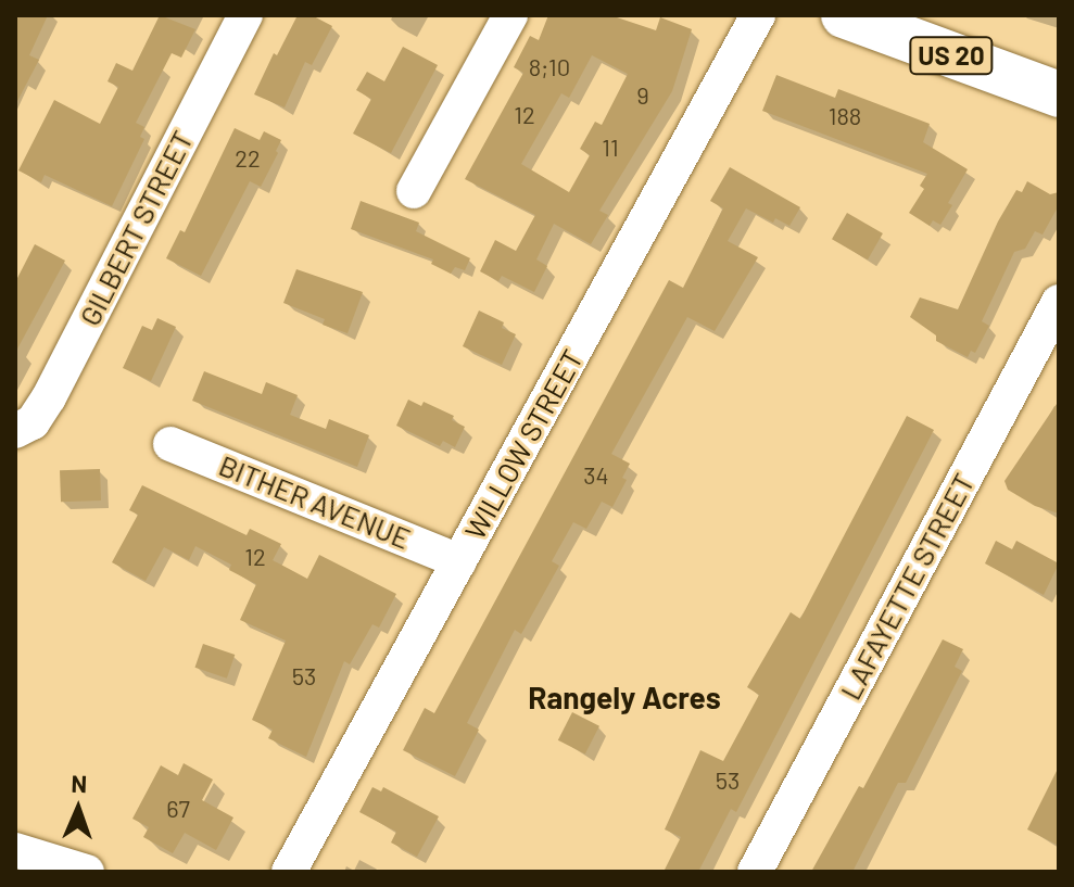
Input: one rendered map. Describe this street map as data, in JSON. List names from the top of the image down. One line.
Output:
{"streets":{"main road":["US 20"],"street":["GILBERT STREET","WILLOW STREET","BITHER AVENUE","LAFAYETTE STREET"]},"crossings":[["WILLOW STREET","BITHER AVENUE"]],"districts":["Rangely Acres"],"house_numbers":["8;10","9","12","188","11","22","34","12","53","53","67"],"north":"top"}
